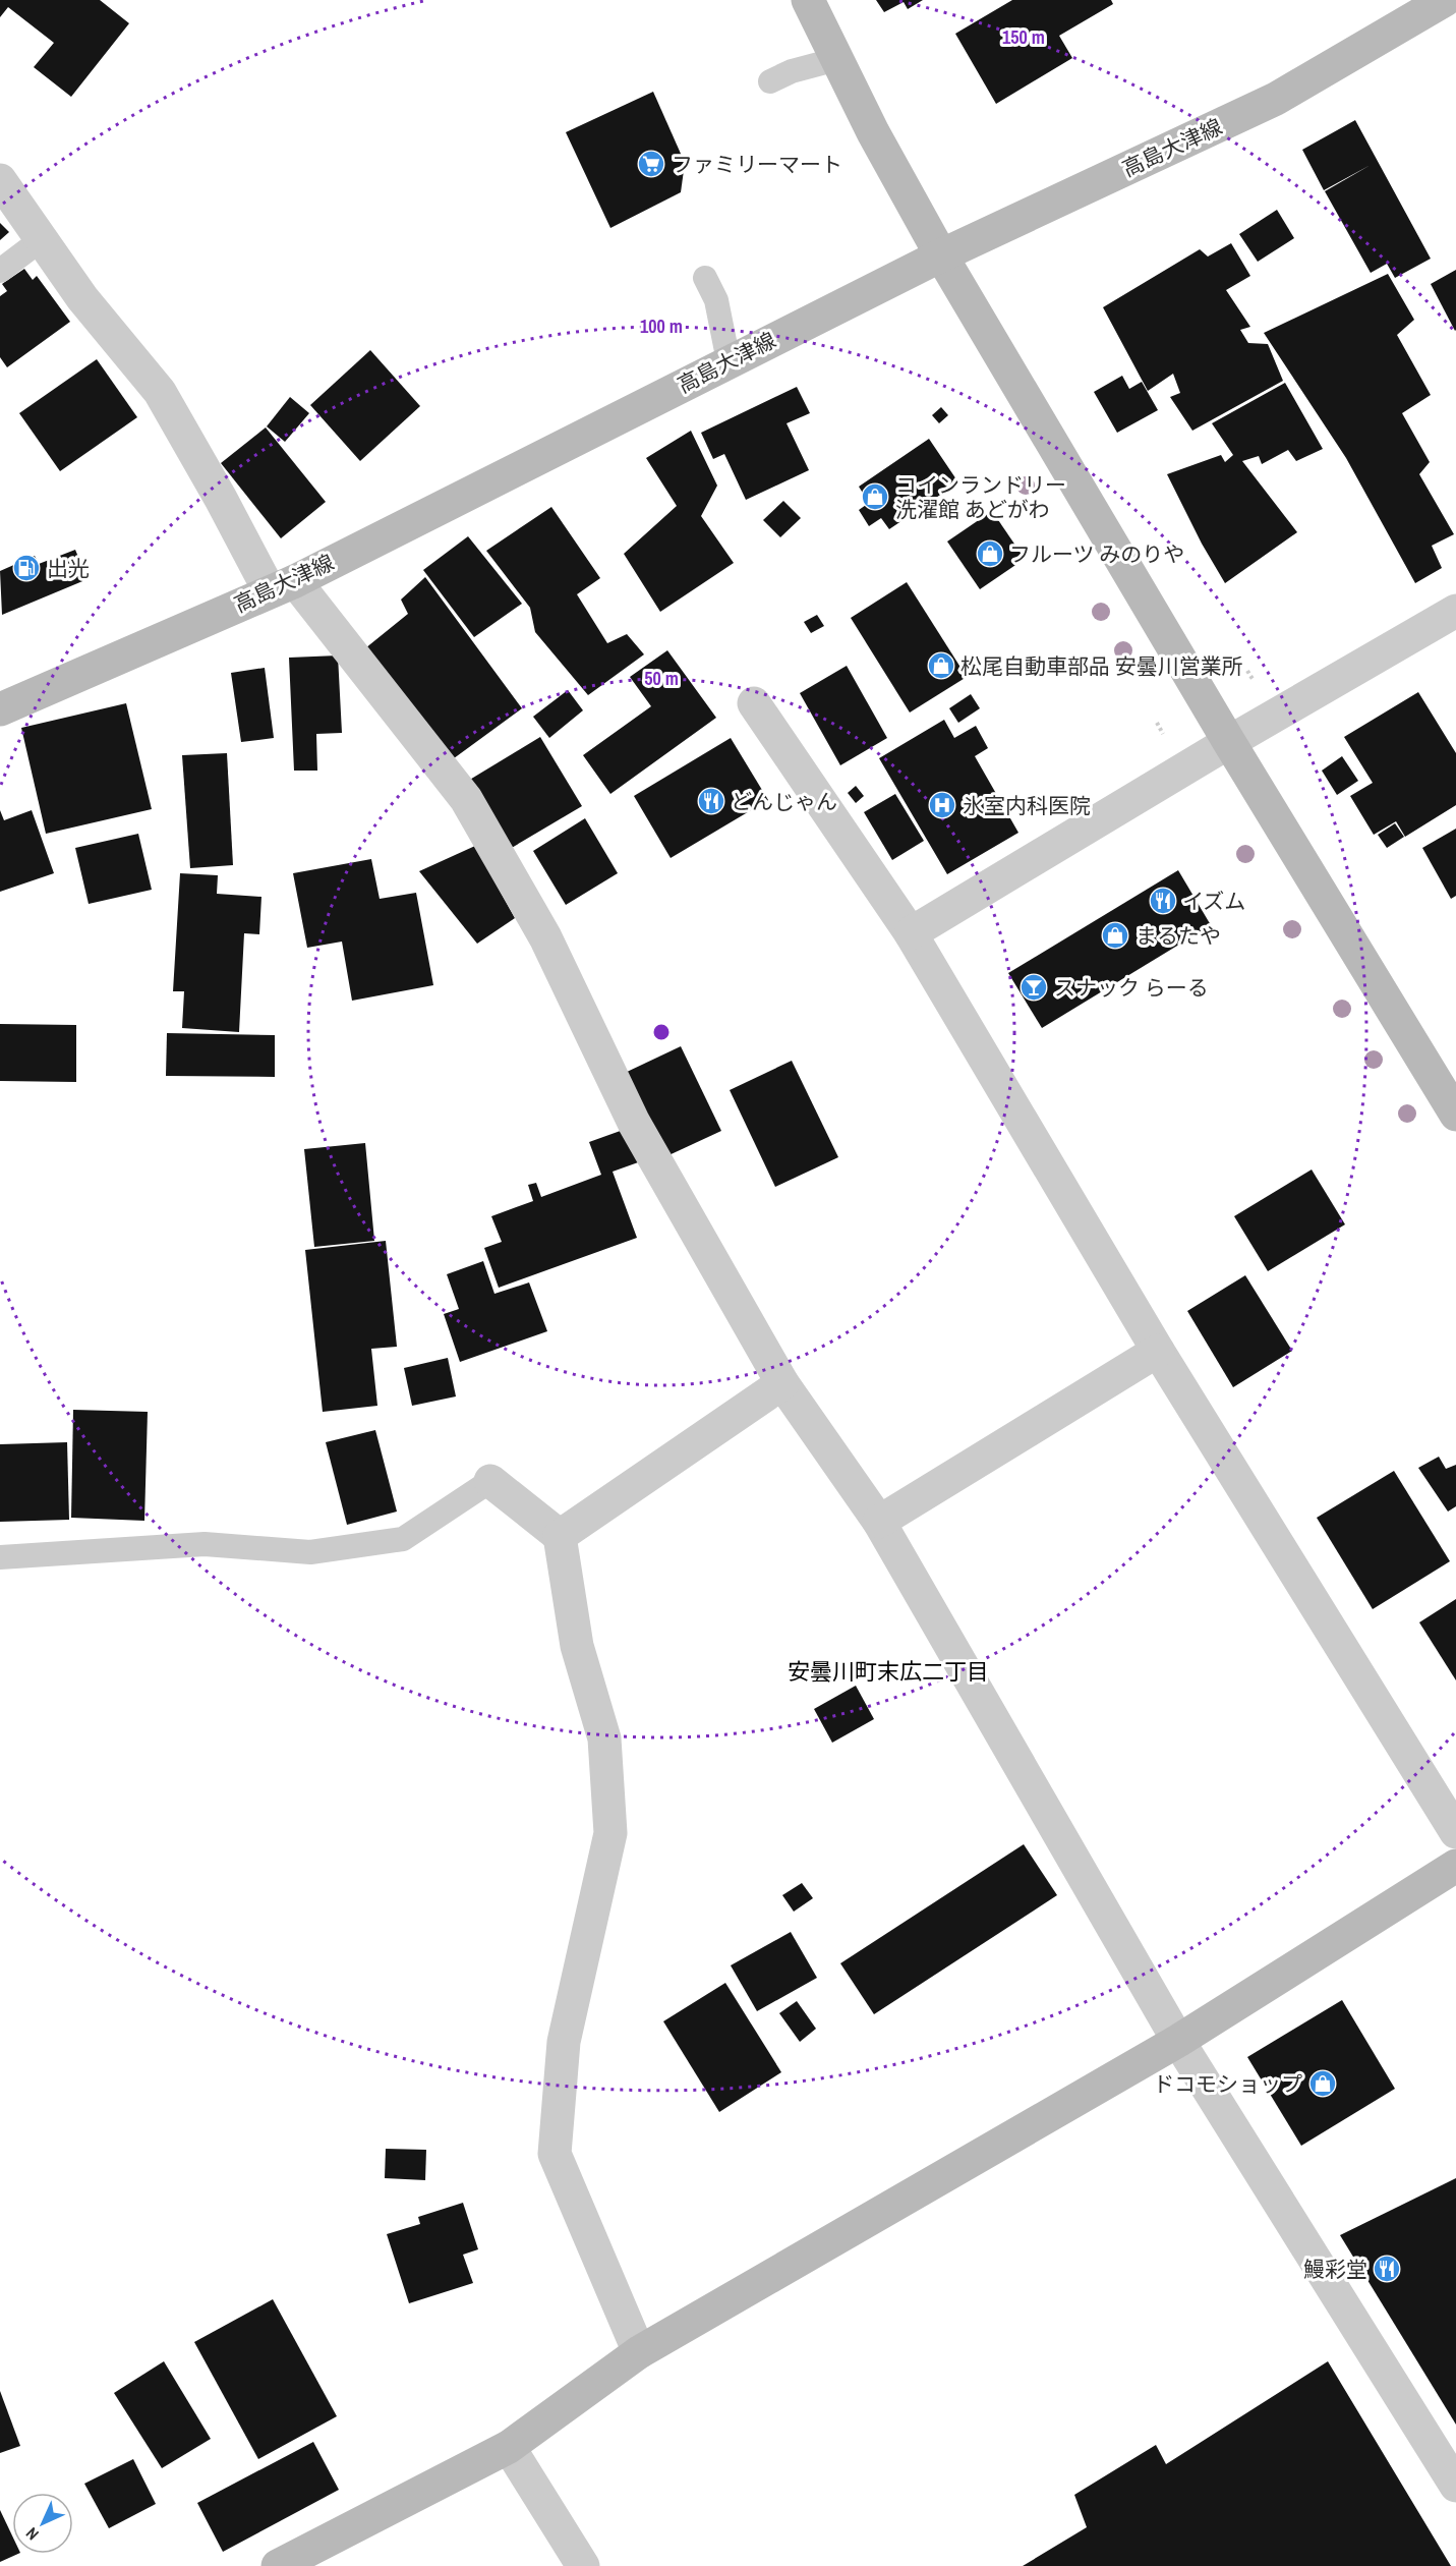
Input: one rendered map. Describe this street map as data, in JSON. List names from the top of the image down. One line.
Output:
{"streets":{"street":["高島大津線"]},"districts":["安曇川町末広二丁目"],"places":{"supermarket":["ファミリーマート"],"shop":["コインランドリー 洗濯館 あどがわ","フルーツ みのりや","松尾自動車部品 安曇川営業所","まるたや","ドコモショップ"],"fuel station":["出光"],"restaurant":["どんじゃん","イズム","鰻彩堂"],"hospital":["氷室内科医院"],"bar":["スナック らーる"]},"north":"bottom left","rings":["150 m","100 m","50 m"]}
